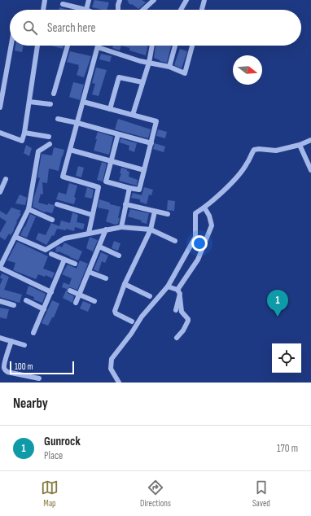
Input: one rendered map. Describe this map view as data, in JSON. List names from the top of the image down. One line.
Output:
{"scale_bar":"100 m","north":"right","page":{"search":"Search here","pins":"1","scale":"100 m","heading":"Nearby","list":[{"mark":"1","name":"Gunrock","note":"Place","value":"170 m"}],"nav":["Map","Directions","Saved"]}}
